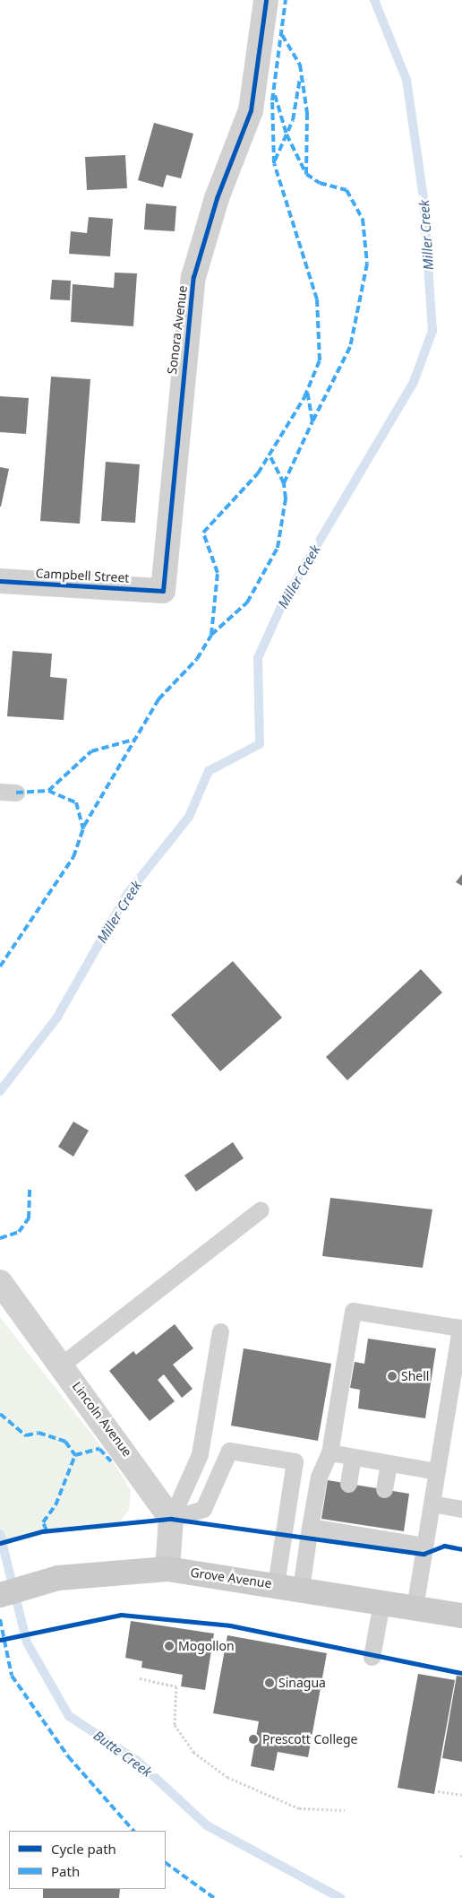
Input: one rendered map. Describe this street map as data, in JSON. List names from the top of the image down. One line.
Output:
{"streets":{"main road":["Grove Avenue"],"street":["Sonora Avenue","Campbell Street","Lincoln Avenue"]},"crossings":[["Sonora Avenue","Campbell Street"]],"water":["Miller Creek","Butte Creek"],"places":["Shell","Mogollon","Sinagua","Prescott College"],"legend":["Cycle path","Path"]}
